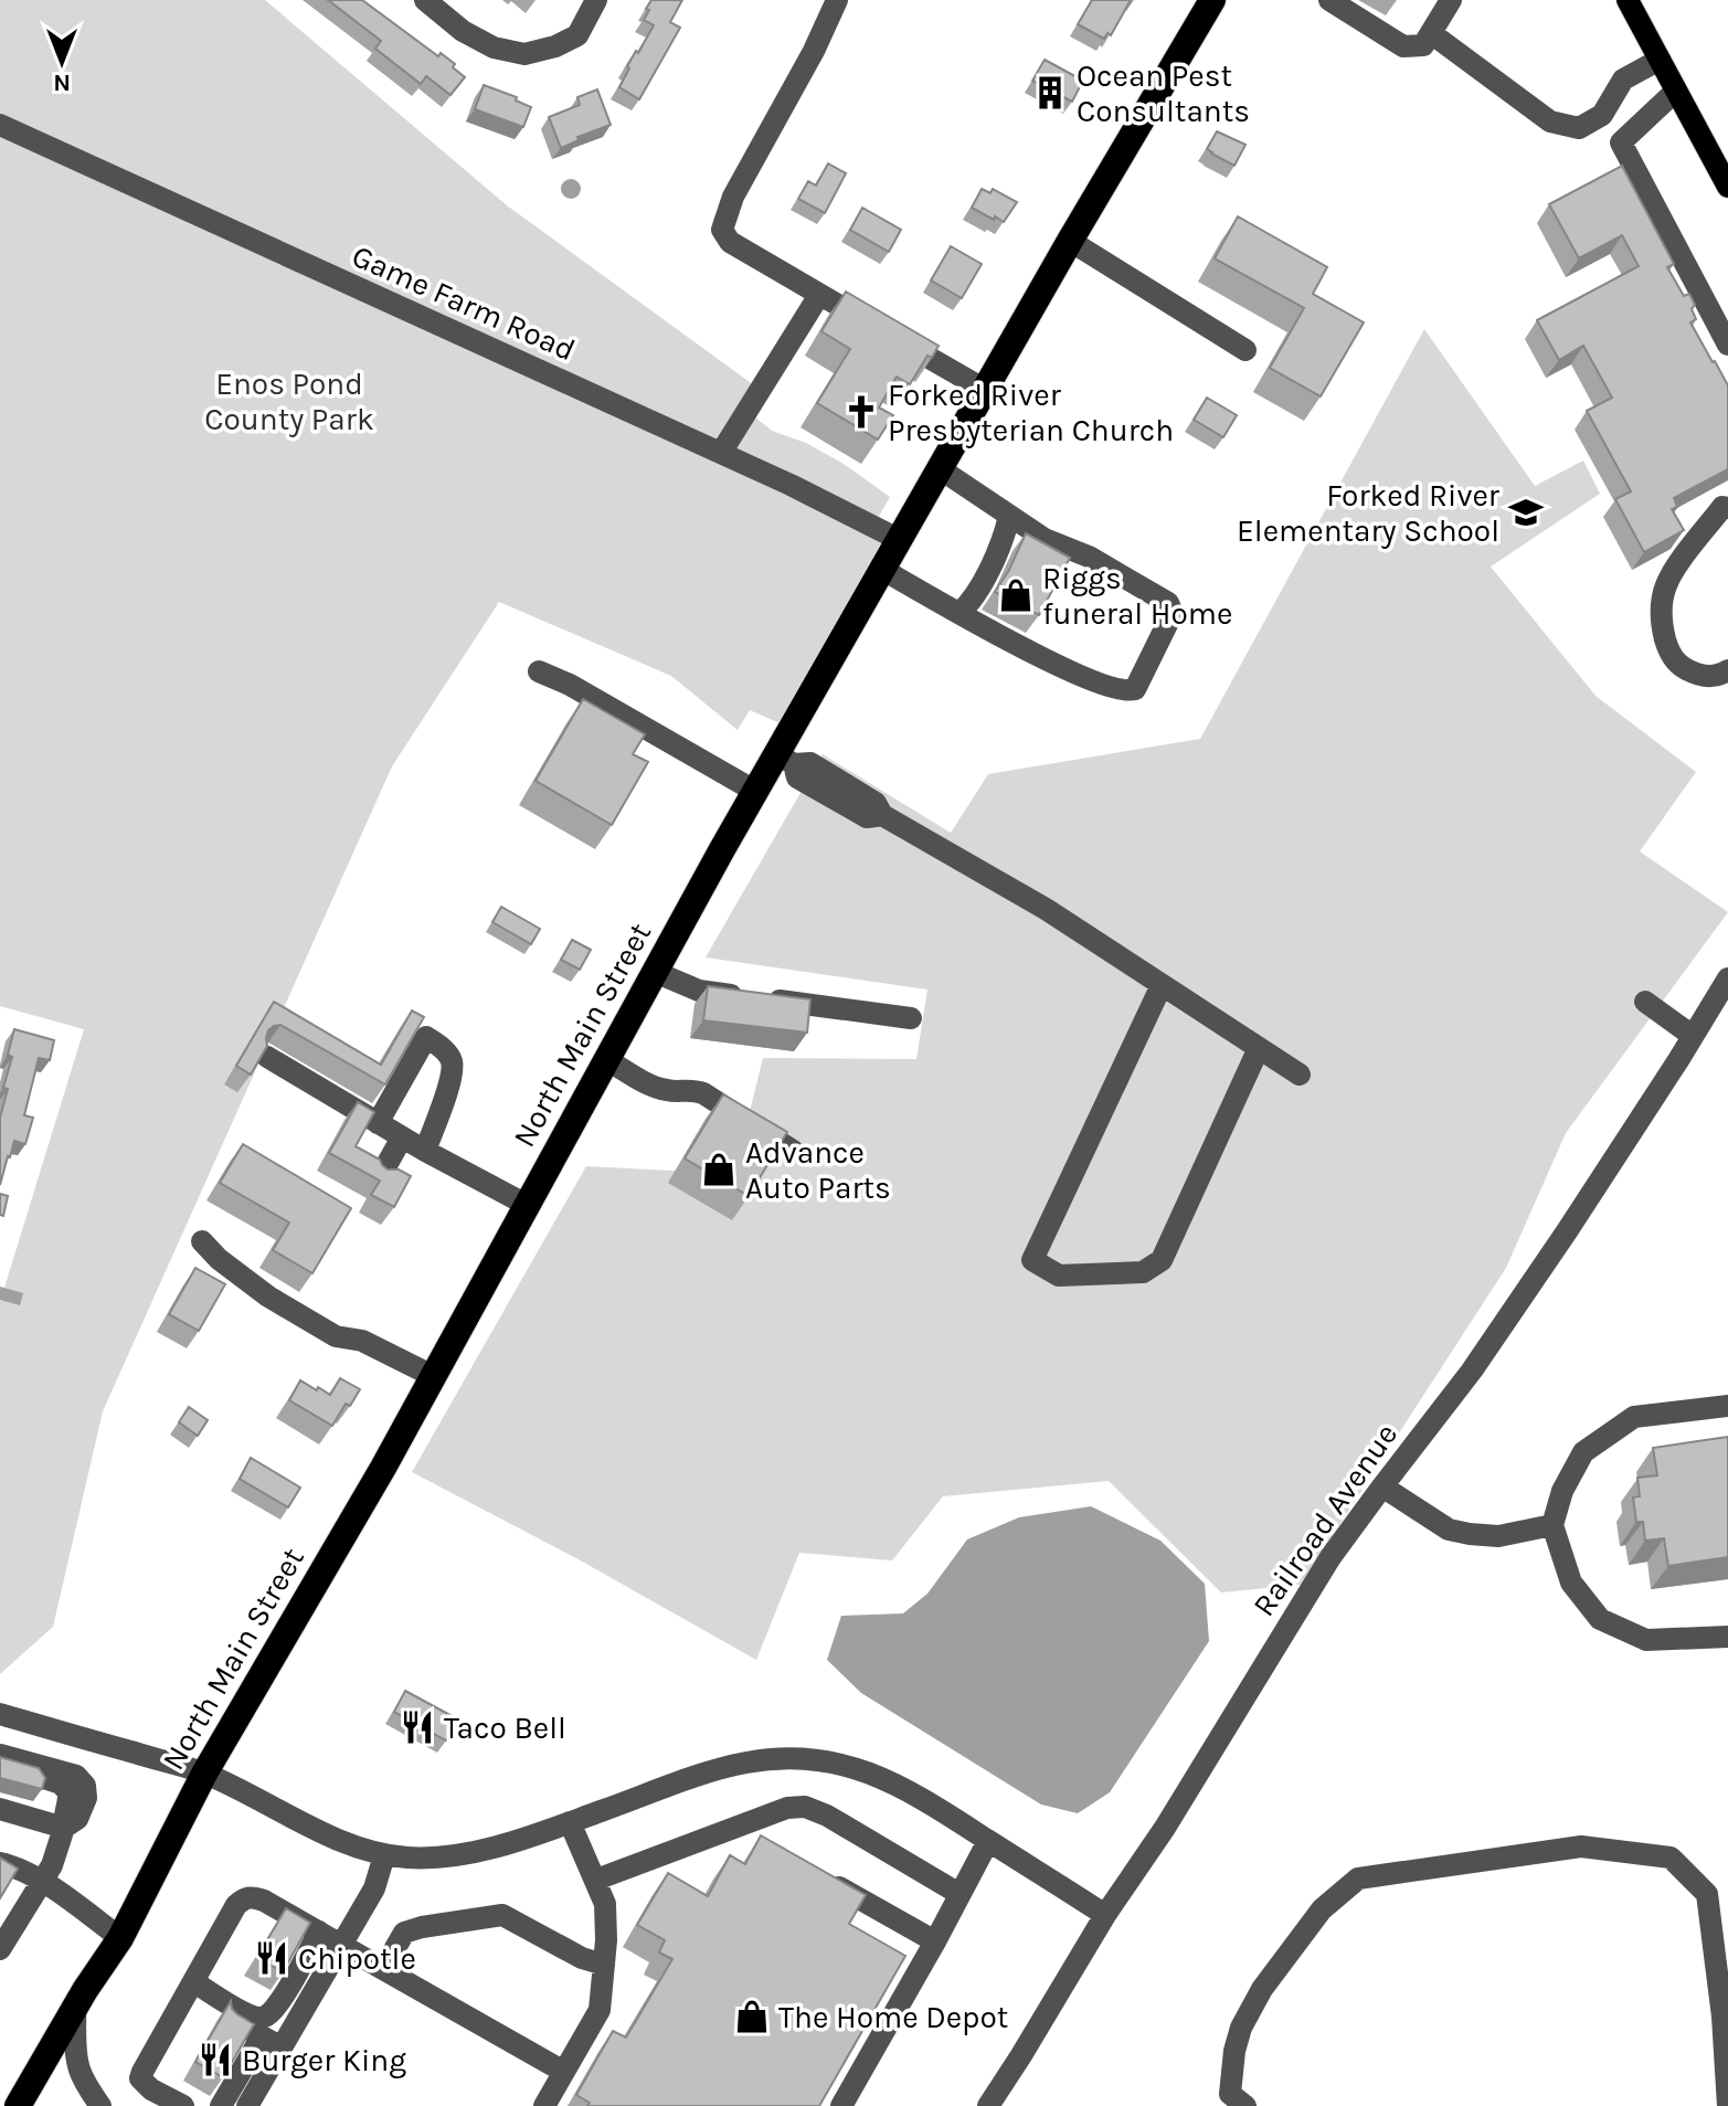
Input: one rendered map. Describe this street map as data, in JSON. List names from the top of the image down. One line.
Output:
{"streets":{"highway":["North Main Street"],"street":["Game Farm Road","Railroad Avenue"]},"crossings":[["Game Farm Road","North Main Street"]],"parks":["Enos Pond County Park"],"places":{"building":["Ocean Pest Consultants"],"church":["Forked River Presbyterian Church"],"school or university":["Forked River Elementary School"],"shop":["Riggs funeral Home","Advance Auto Parts","The Home Depot"],"restaurant":["Taco Bell","Chipotle","Burger King"]},"north":"bottom"}
